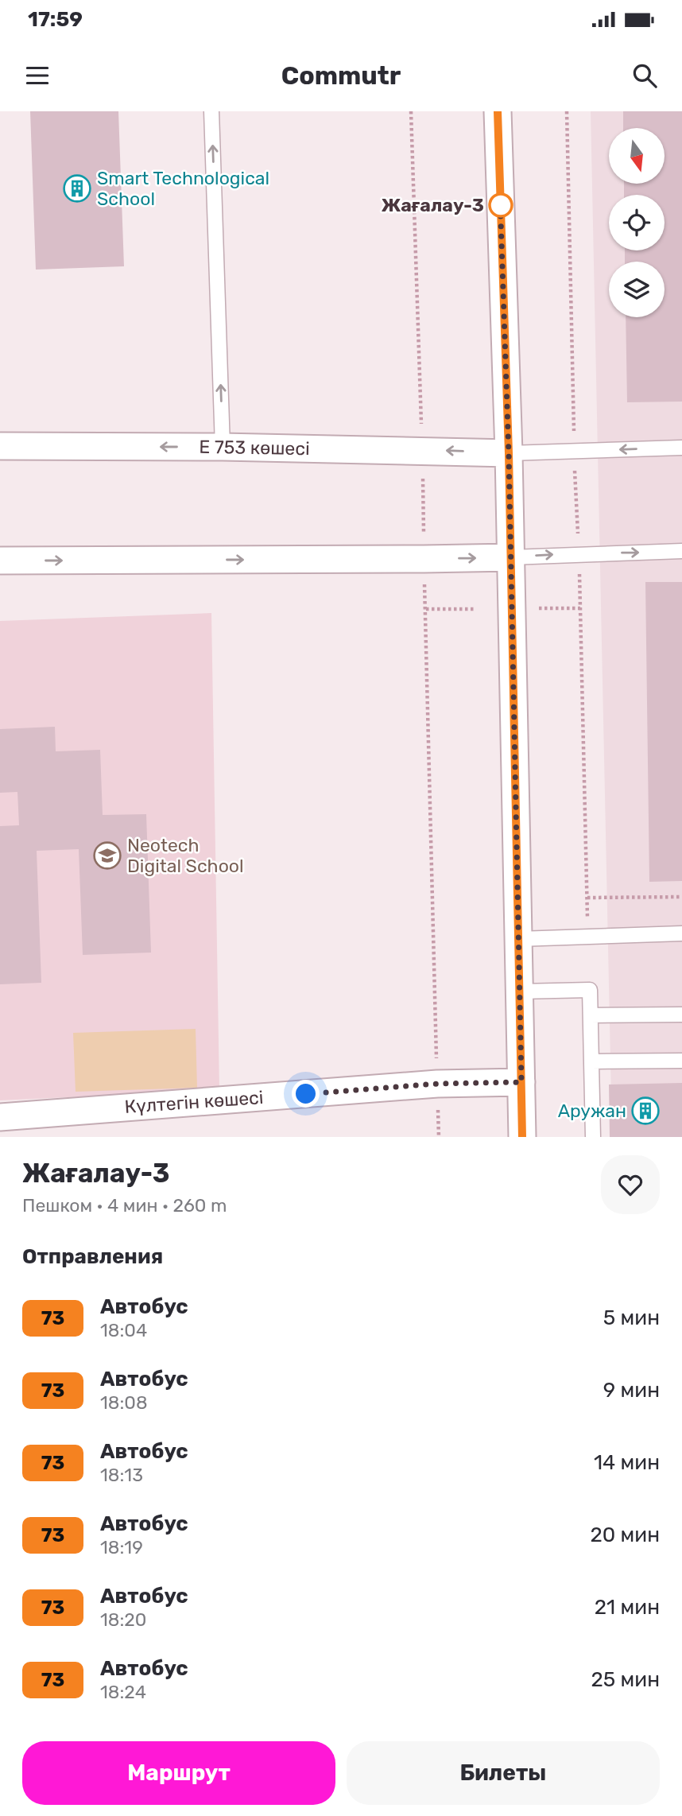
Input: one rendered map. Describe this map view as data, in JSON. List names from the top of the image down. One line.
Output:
{"streets":{"street":["Е 753 көшесі","Күлтегін көшесі"]},"places":{"building":["Smart Technological School","Аружан"],"other":["Жағалау-3"],"school or university":["Neotech Digital School"]},"lines":["bus line 73"],"north":"bottom","page":{"status":"17:59","header":"Commutr","heading":[["Жағалау-3","Пешком · 4 мин · 260 m"],"Отправления"],"list":[{"mark":"73","name":"Автобус","note":"18:04","value":"5 мин"},{"mark":"73","name":"Автобус","note":"18:08","value":"9 мин"},{"mark":"73","name":"Автобус","note":"18:13","value":"14 мин"},{"mark":"73","name":"Автобус","note":"18:19","value":"20 мин"},{"mark":"73","name":"Автобус","note":"18:20","value":"21 мин"},{"mark":"73","name":"Автобус","note":"18:24","value":"25 мин"}],"buttons":["Маршрут","Билеты"]}}
